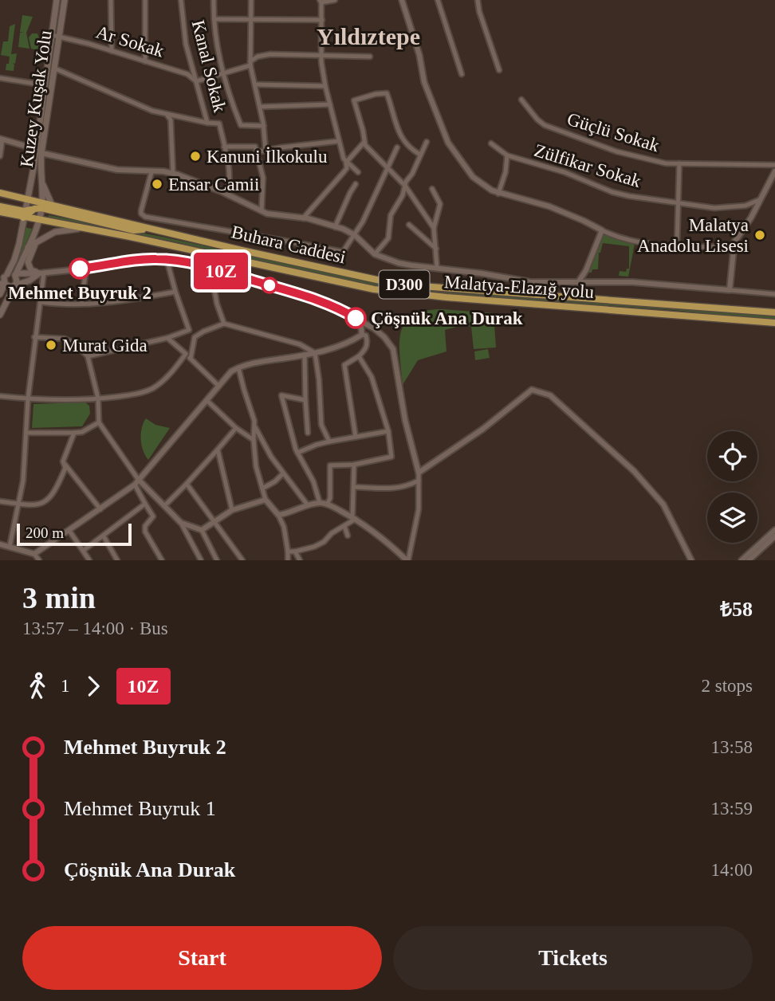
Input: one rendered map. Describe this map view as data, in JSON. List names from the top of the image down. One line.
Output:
{"streets":{"highway":["Buhara Caddesi","D300","Malatya-Elazığ yolu"],"main road":["Kuzey Kuşak Yolu"],"street":["Ar Sokak","Kanal Sokak","Güçlü Sokak","Zülfikar Sokak"]},"crossings":[["Ar Sokak","Kanal Sokak"],["Ar Sokak","Kuzey Kuşak Yolu"],["Kuzey Kuşak Yolu","Buhara Caddesi"]],"districts":["Yıldıztepe"],"places":["Kanuni İlkokulu","Ensar Camii","Malatya Anadolu Lisesi","Mehmet Buyruk 2","Çöşnük Ana Durak","Murat Gida"],"lines":["bus line 10Z"],"scale_bar":"200 m","page":{"on_map":"10Z","scale":"200 m","heading":["3 min","13:57 – 14:00 · Bus","₺58"],"legs":["1","10Z","2 stops"],"list":[{"name":"Mehmet Buyruk 2","value":"13:58"},{"name":"Mehmet Buyruk 1","value":"13:59"},{"name":"Çöşnük Ana Durak","value":"14:00"}],"buttons":["Start","Tickets"]}}
